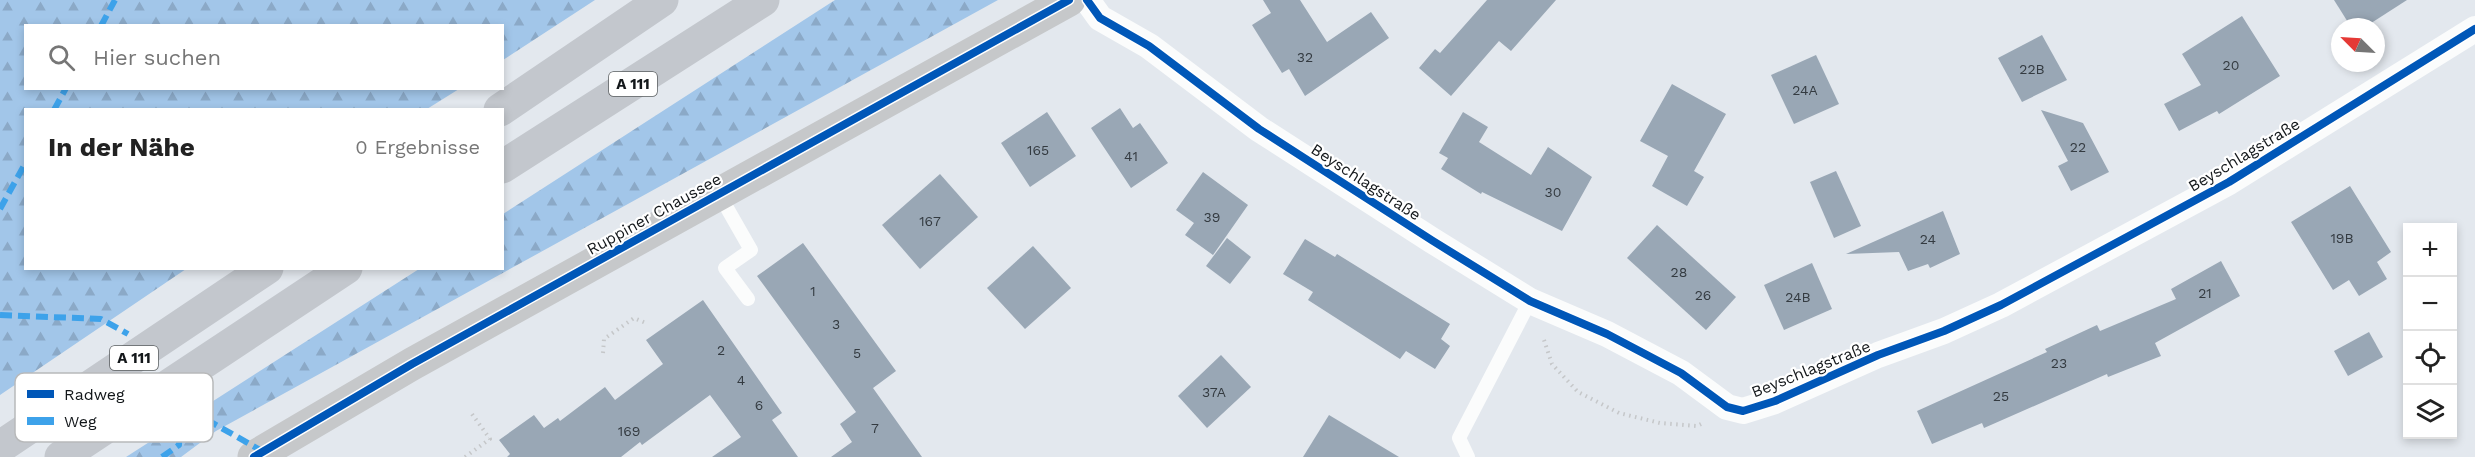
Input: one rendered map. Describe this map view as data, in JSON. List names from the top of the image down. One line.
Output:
{"streets":{"highway":["A 111"],"street":["Beyschlagstraße","Ruppiner Chaussee"]},"house_numbers":["32","20","22B","24A","22","165","41","30","39","167","19B","24","28","1","21","26","24B","3","2","5","23","4","37A","25","6","7","169"],"legend":["Radweg","Weg"],"north":"top left","page":{"search":"Hier suchen","heading":["In der Nähe","0 Ergebnisse"],"map_buttons":["+","−"]}}
